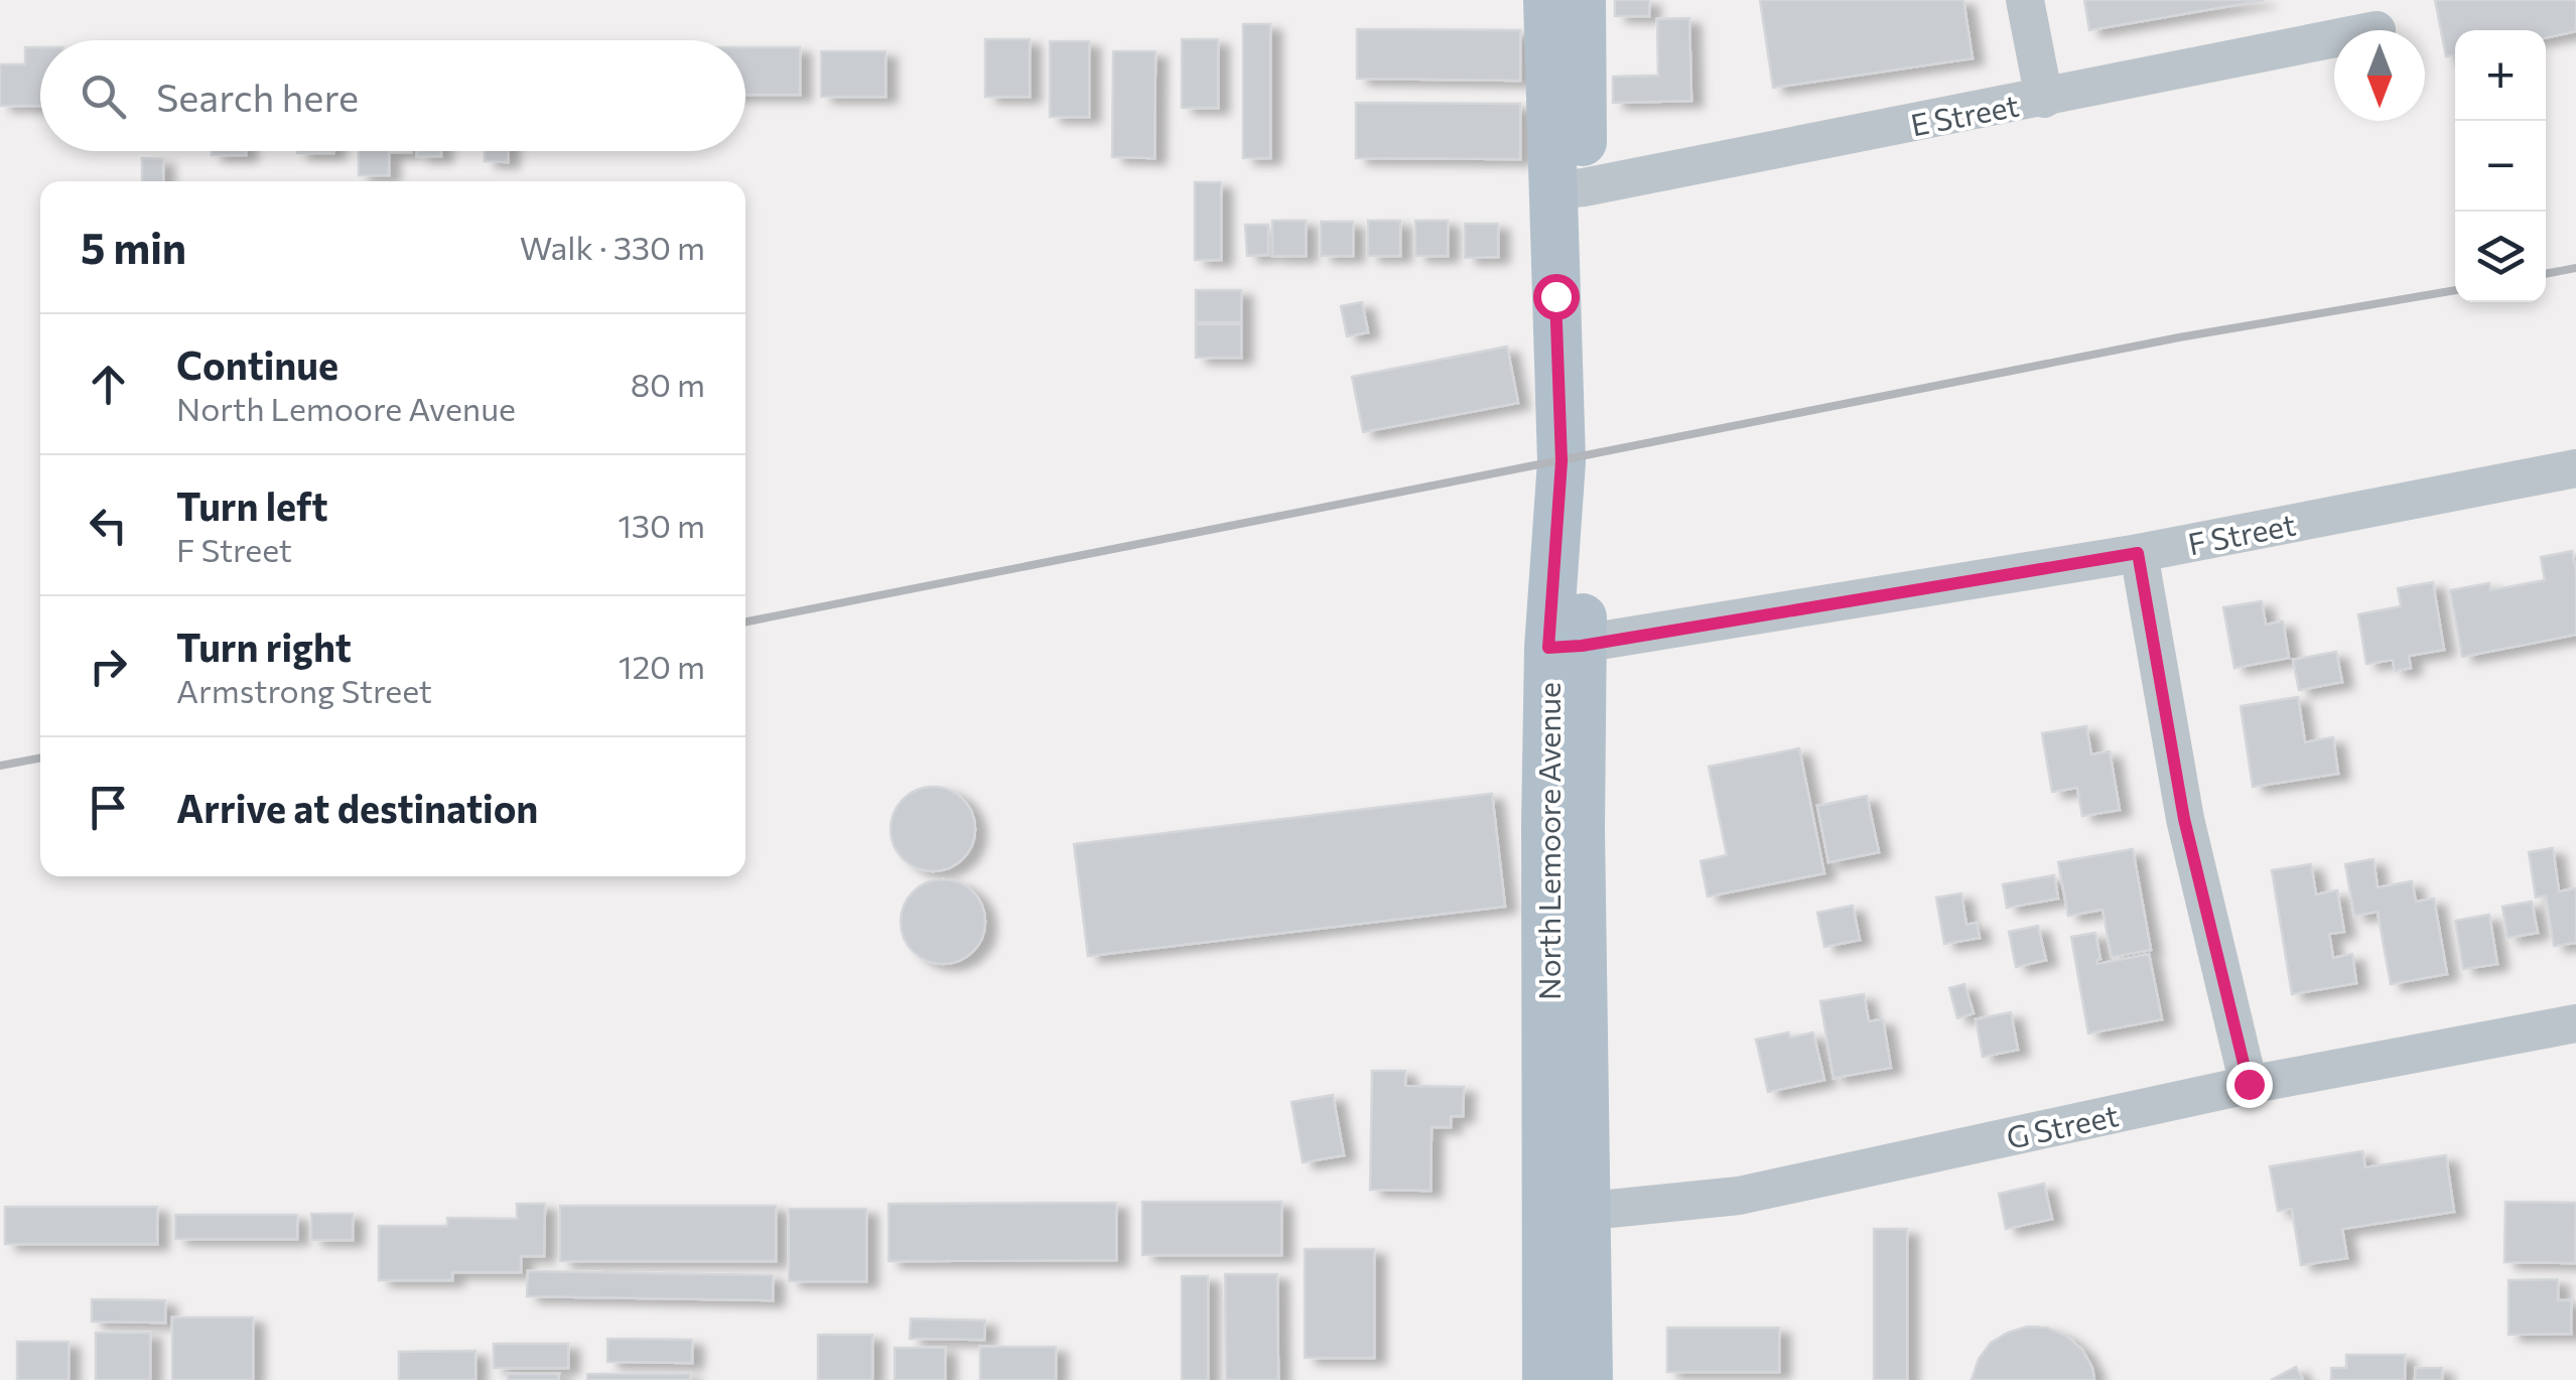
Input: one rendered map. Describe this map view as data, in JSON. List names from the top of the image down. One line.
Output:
{"streets":{"main road":["North Lemoore Avenue"],"street":["E Street","F Street","G Street"]},"crossings":[["E Street","North Lemoore Avenue"],["F Street","North Lemoore Avenue"],["North Lemoore Avenue","G Street"]],"north":"bottom","page":{"map_buttons":["+","−"],"search":"Search here","heading":["5 min","Walk · 330 m"],"list":[["Continue","North Lemoore Avenue","80 m"],["Turn left","F Street","130 m"],["Turn right","Armstrong Street","120 m"],"Arrive at destination"]}}
